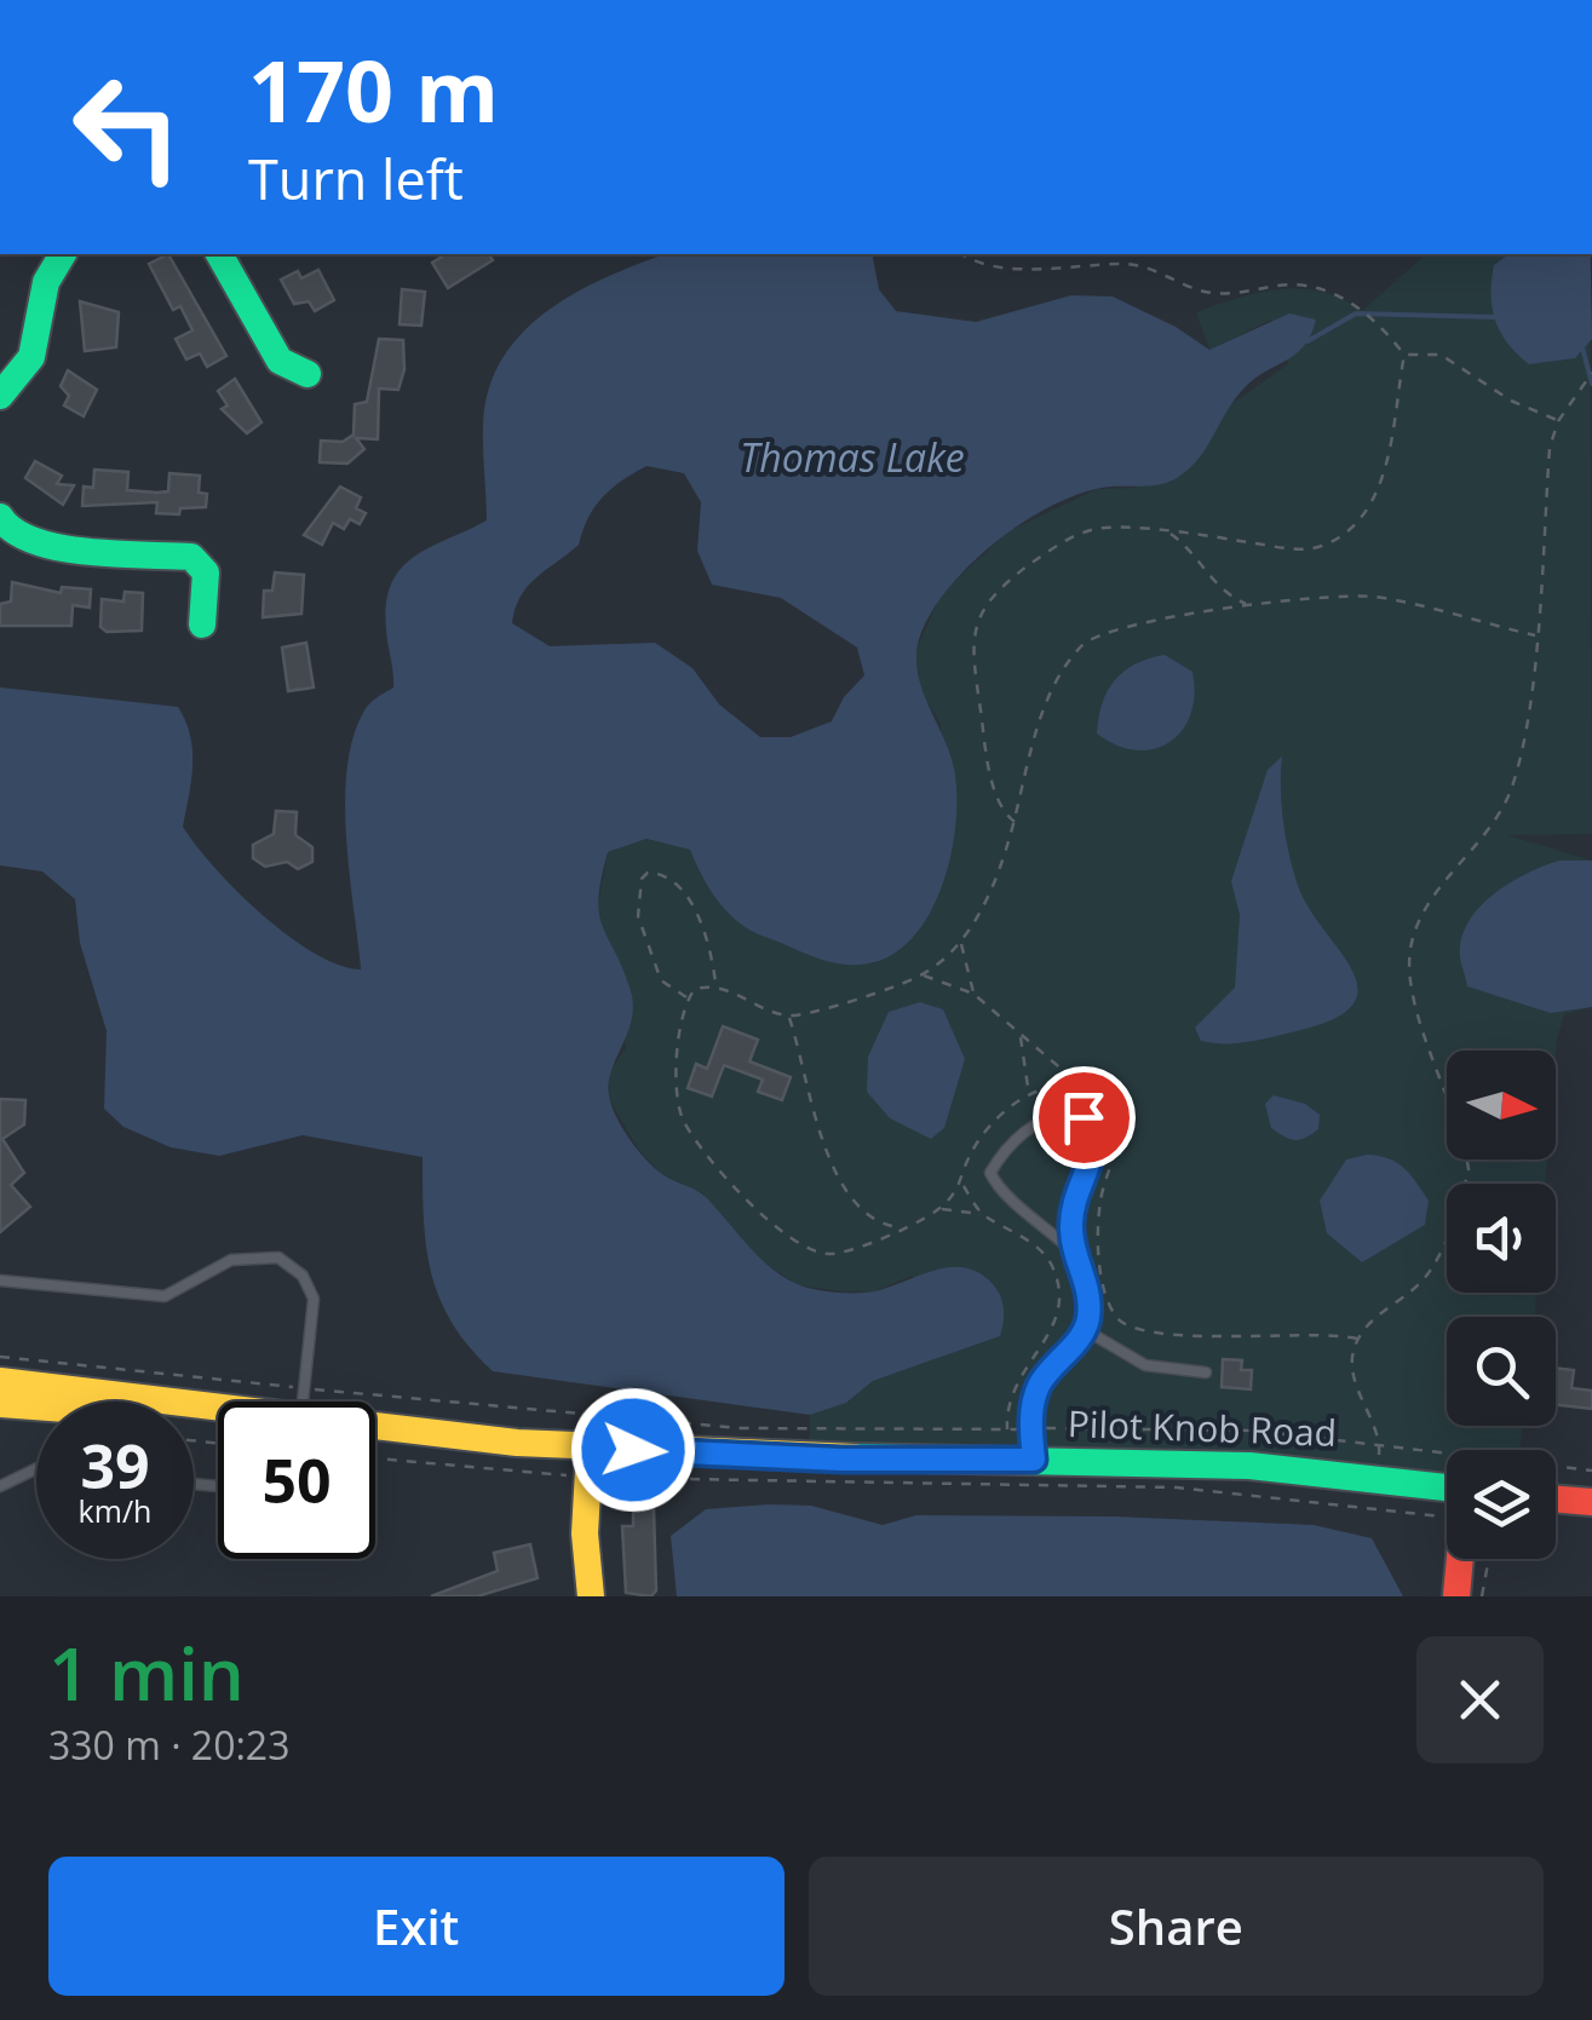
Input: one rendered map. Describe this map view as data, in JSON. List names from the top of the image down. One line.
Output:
{"streets":{"main road":["Pilot Knob Road"]},"water":["Thomas Lake"],"north":"right","page":{"turn":["170 m","Turn left"],"speed":"39 km/h","limit":"50","heading":["1 min","330 m · 20:23"],"buttons":["Exit","Share"]}}
